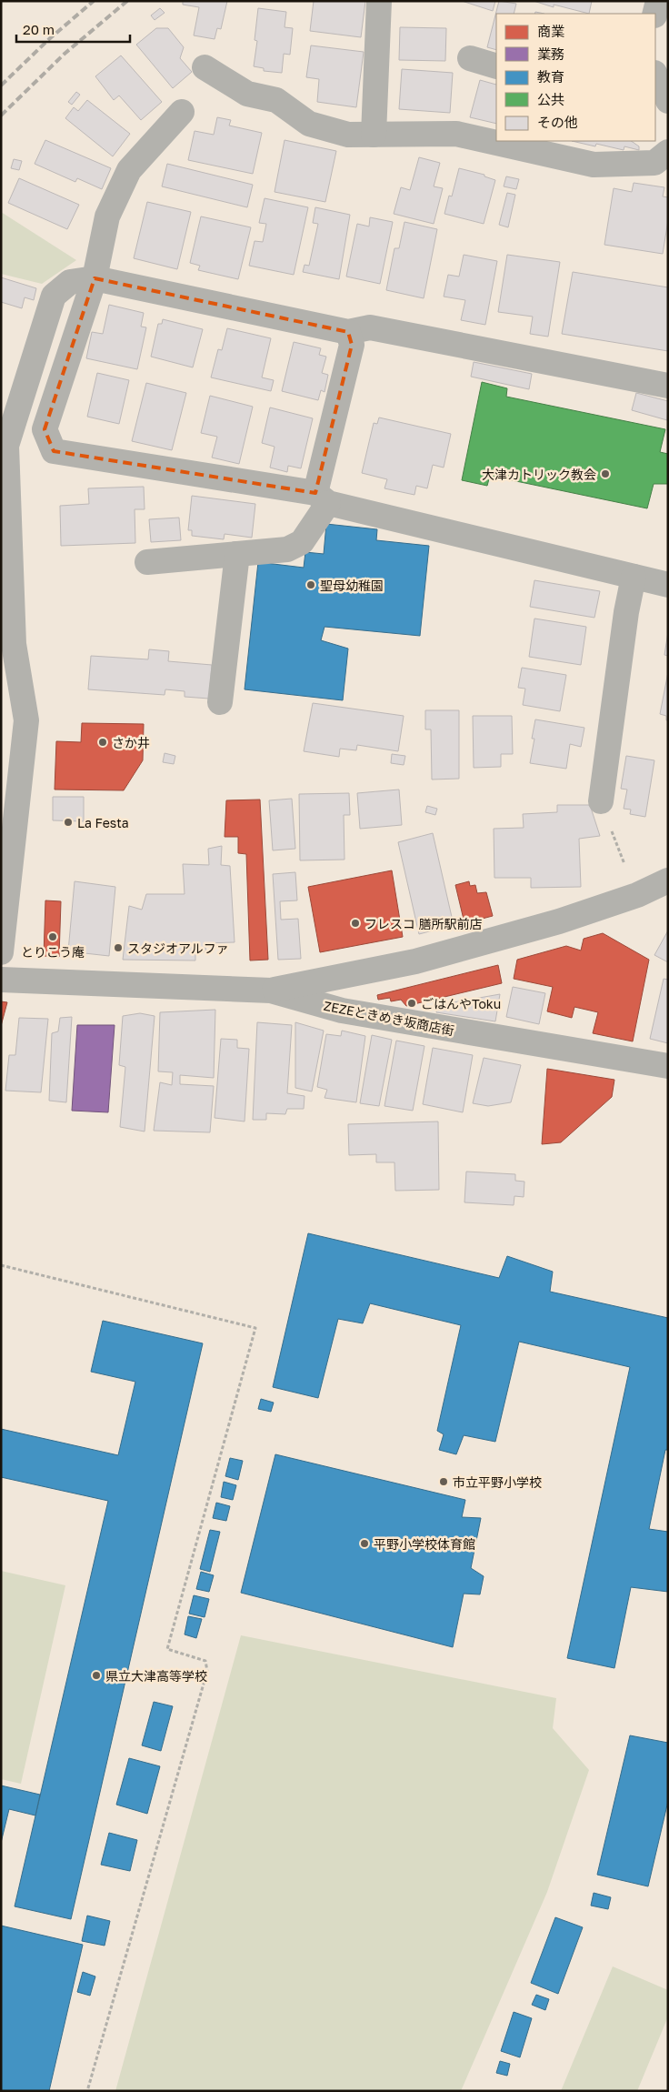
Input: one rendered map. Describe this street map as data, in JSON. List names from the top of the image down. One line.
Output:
{"streets":{"street":["ZEZEときめき坂商店街"]},"places":["大津カトリック教会","聖母幼稚園","さか井","La Festa","フレスコ 膳所駅前店","とりこう庵","スタジオアルファ","ごはんやToku","市立平野小学校","平野小学校体育館","県立大津高等学校"],"legend":["商業","業務","教育","公共","その他"],"scale_bar":"20 m"}
